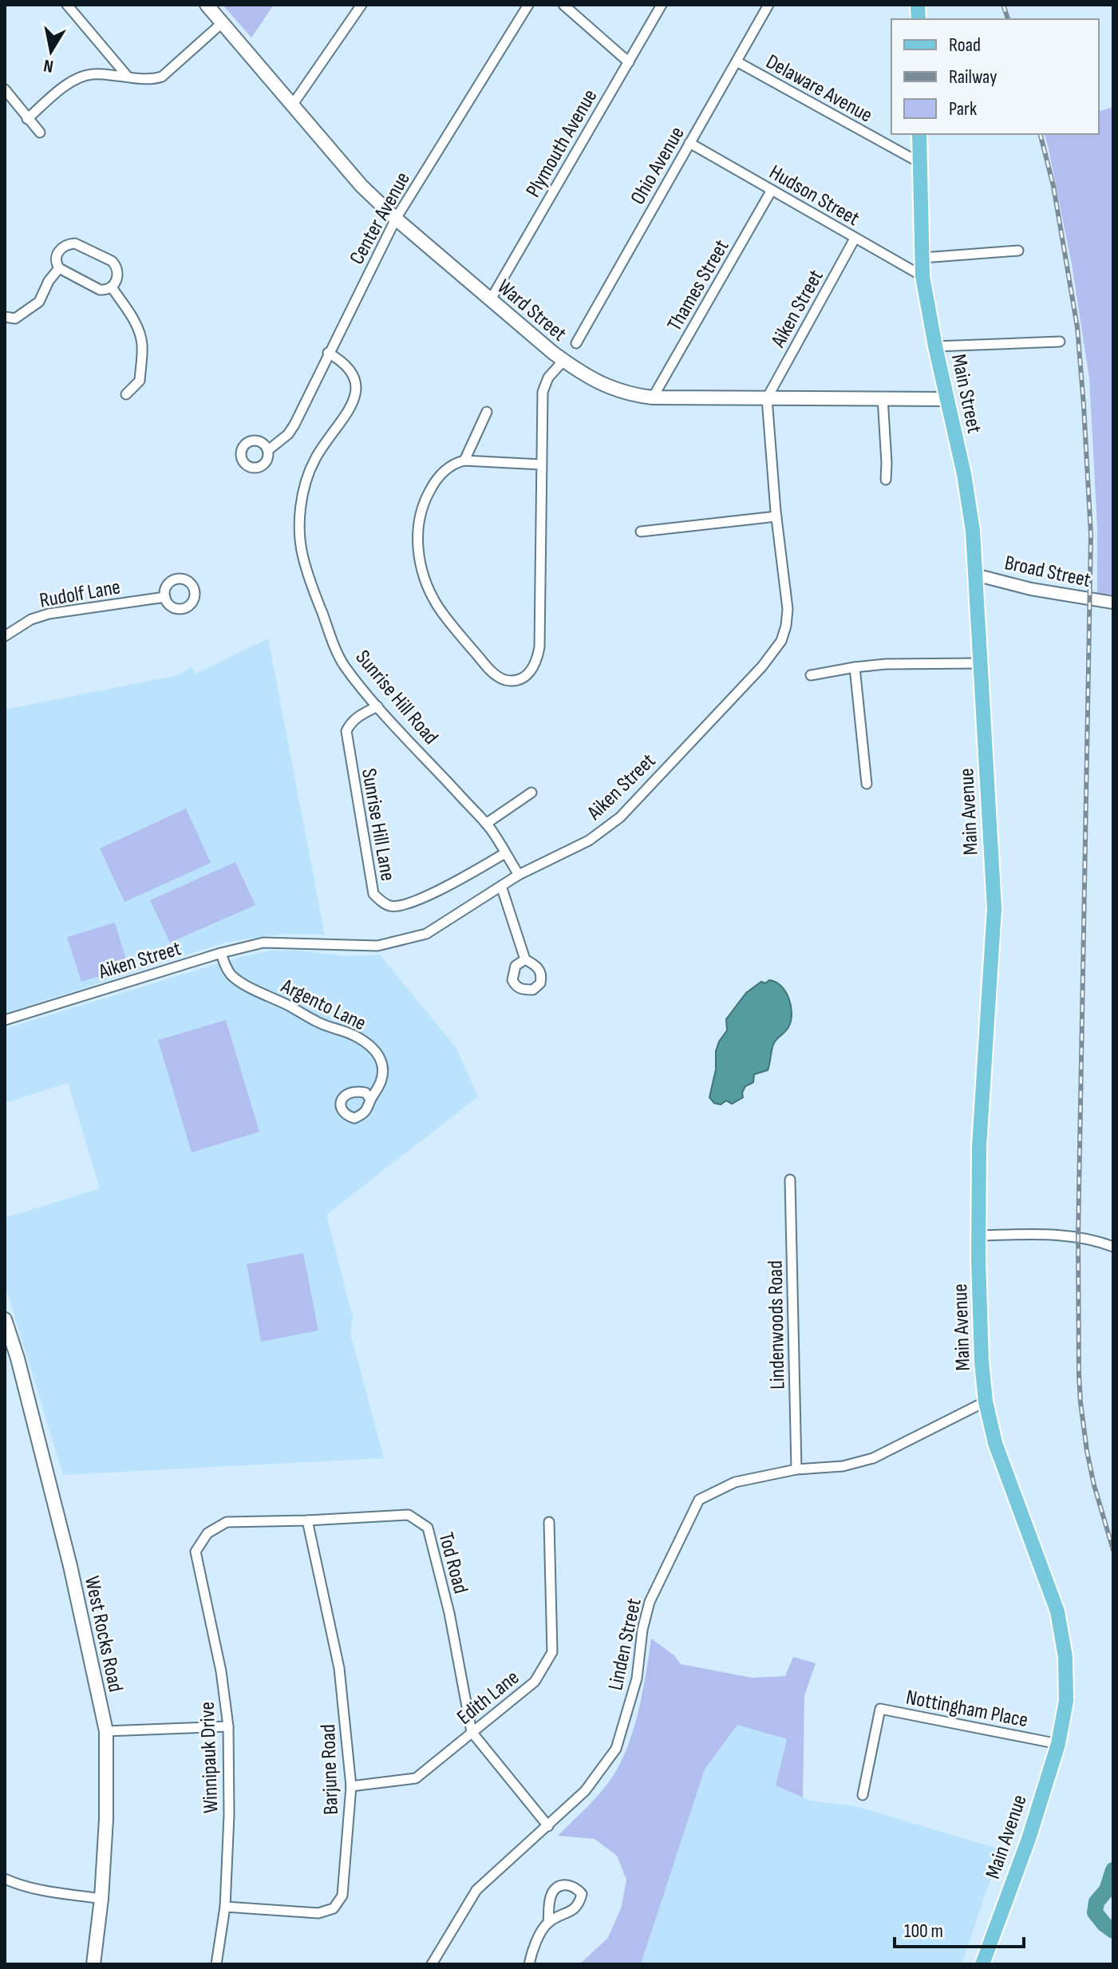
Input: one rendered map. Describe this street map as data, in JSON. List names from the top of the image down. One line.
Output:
{"streets":{"main road":["Ward Street","Main Street","Main Avenue","West Rocks Road"],"street":["Delaware Avenue","Plymouth Avenue","Ohio Avenue","Hudson Street","Center Avenue","Thames Street","Aiken Street","Broad Street","Rudolf Lane","Sunrise Hill Road","Sunrise Hill Lane","Argento Lane","Lindenwoods Road","Tod Road","Linden Street","Edith Lane","Nottingham Place","Winnipauk Drive","Barjune Road"]},"crossings":[["Delaware Avenue","Ohio Avenue"],["Delaware Avenue","Main Street"],["Plymouth Avenue","Ward Street"],["Ohio Avenue","Hudson Street"],["Hudson Street","Thames Street"],["Hudson Street","Aiken Street"],["Hudson Street","Main Street"],["Center Avenue","Ward Street"],["Center Avenue","Sunrise Hill Road"],["Thames Street","Ward Street"],["Aiken Street","Ward Street"],["Aiken Street","Sunrise Hill Road"],["Aiken Street","Argento Lane"],["Ward Street","Main Street"],["Main Street","Broad Street"],["Main Street","Main Avenue"],["Sunrise Hill Road","Sunrise Hill Lane"],["Main Avenue","Linden Street"],["Main Avenue","Nottingham Place"],["Lindenwoods Road","Linden Street"],["Tod Road","Linden Street"],["Tod Road","Edith Lane"],["Tod Road","Winnipauk Drive"],["Tod Road","Barjune Road"],["Edith Lane","Barjune Road"],["Winnipauk Drive","Barjune Road"]],"legend":["Road","Railway","Park"],"scale_bar":"100 m","north":"bottom"}
